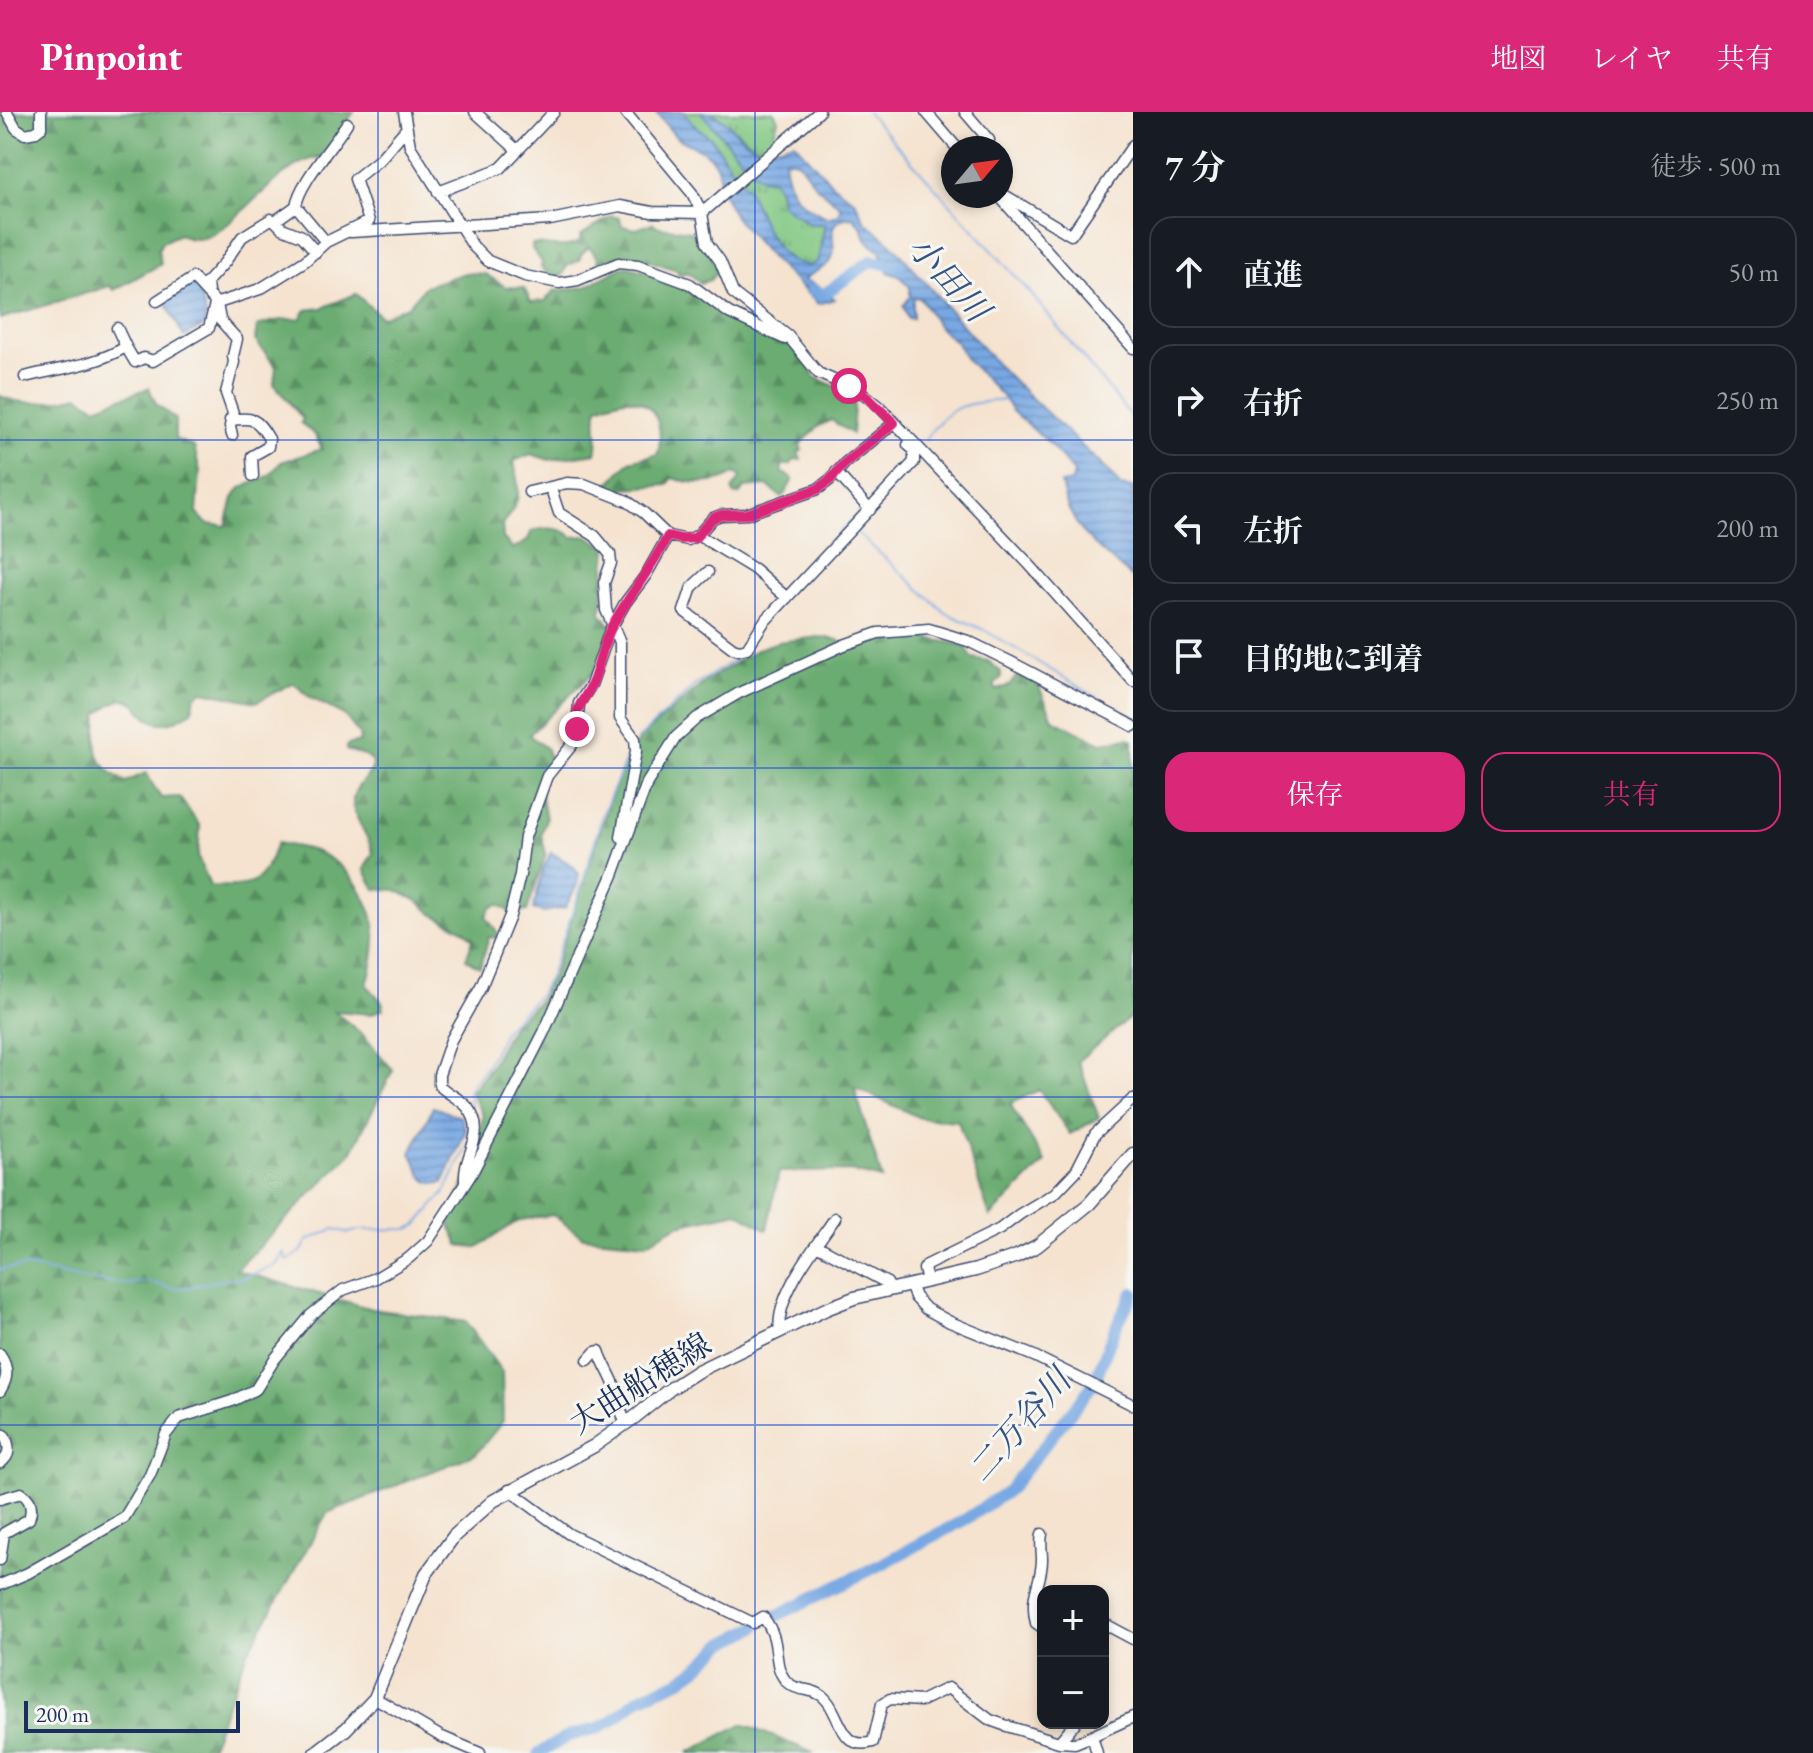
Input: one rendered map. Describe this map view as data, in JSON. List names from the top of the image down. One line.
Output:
{"streets":{"main road":["大曲船穂線"]},"water":["小田川","二万谷川"],"scale_bar":"200 m","north":"top right","page":{"header":"Pinpoint","nav":["地図","レイヤ","共有"],"heading":["7 分","徒歩 · 500 m"],"list":[["直進","50 m"],["右折","250 m"],["左折","200 m"],"目的地に到着"],"buttons":["保存","共有"],"map_buttons":["+","−"],"scale":"200 m"}}
